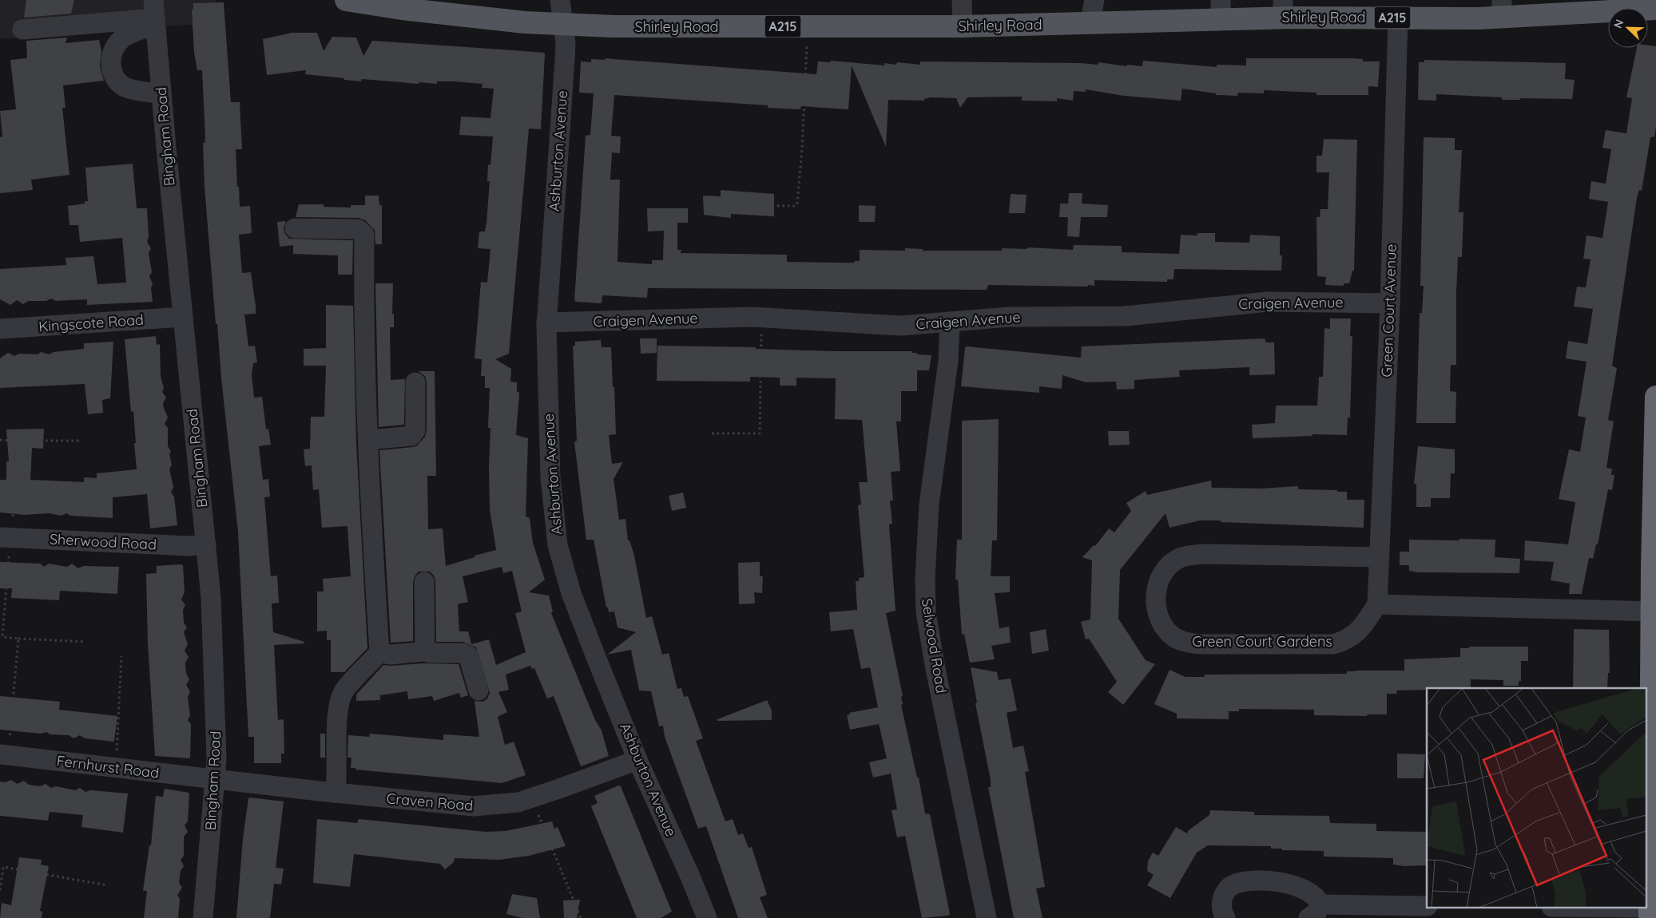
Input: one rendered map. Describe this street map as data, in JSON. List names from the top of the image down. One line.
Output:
{"streets":{"main road":["Shirley Road","A215"],"street":["Bingham Road","Ashburton Avenue","Craigen Avenue","Green Court Avenue","Kingscote Road","Sherwood Road","Green Court Gardens","Selwood Road","Fernhurst Road","Craven Road"]},"crossings":[["Shirley Road","Ashburton Avenue"],["Shirley Road","Green Court Avenue"],["Bingham Road","Kingscote Road"],["Bingham Road","Sherwood Road"],["Bingham Road","Fernhurst Road"],["Bingham Road","Craven Road"],["Ashburton Avenue","Craigen Avenue"],["Ashburton Avenue","Craven Road"],["Craigen Avenue","Green Court Avenue"],["Craigen Avenue","Selwood Road"],["Green Court Avenue","Green Court Gardens"],["Fernhurst Road","Craven Road"]],"north":"top left"}
